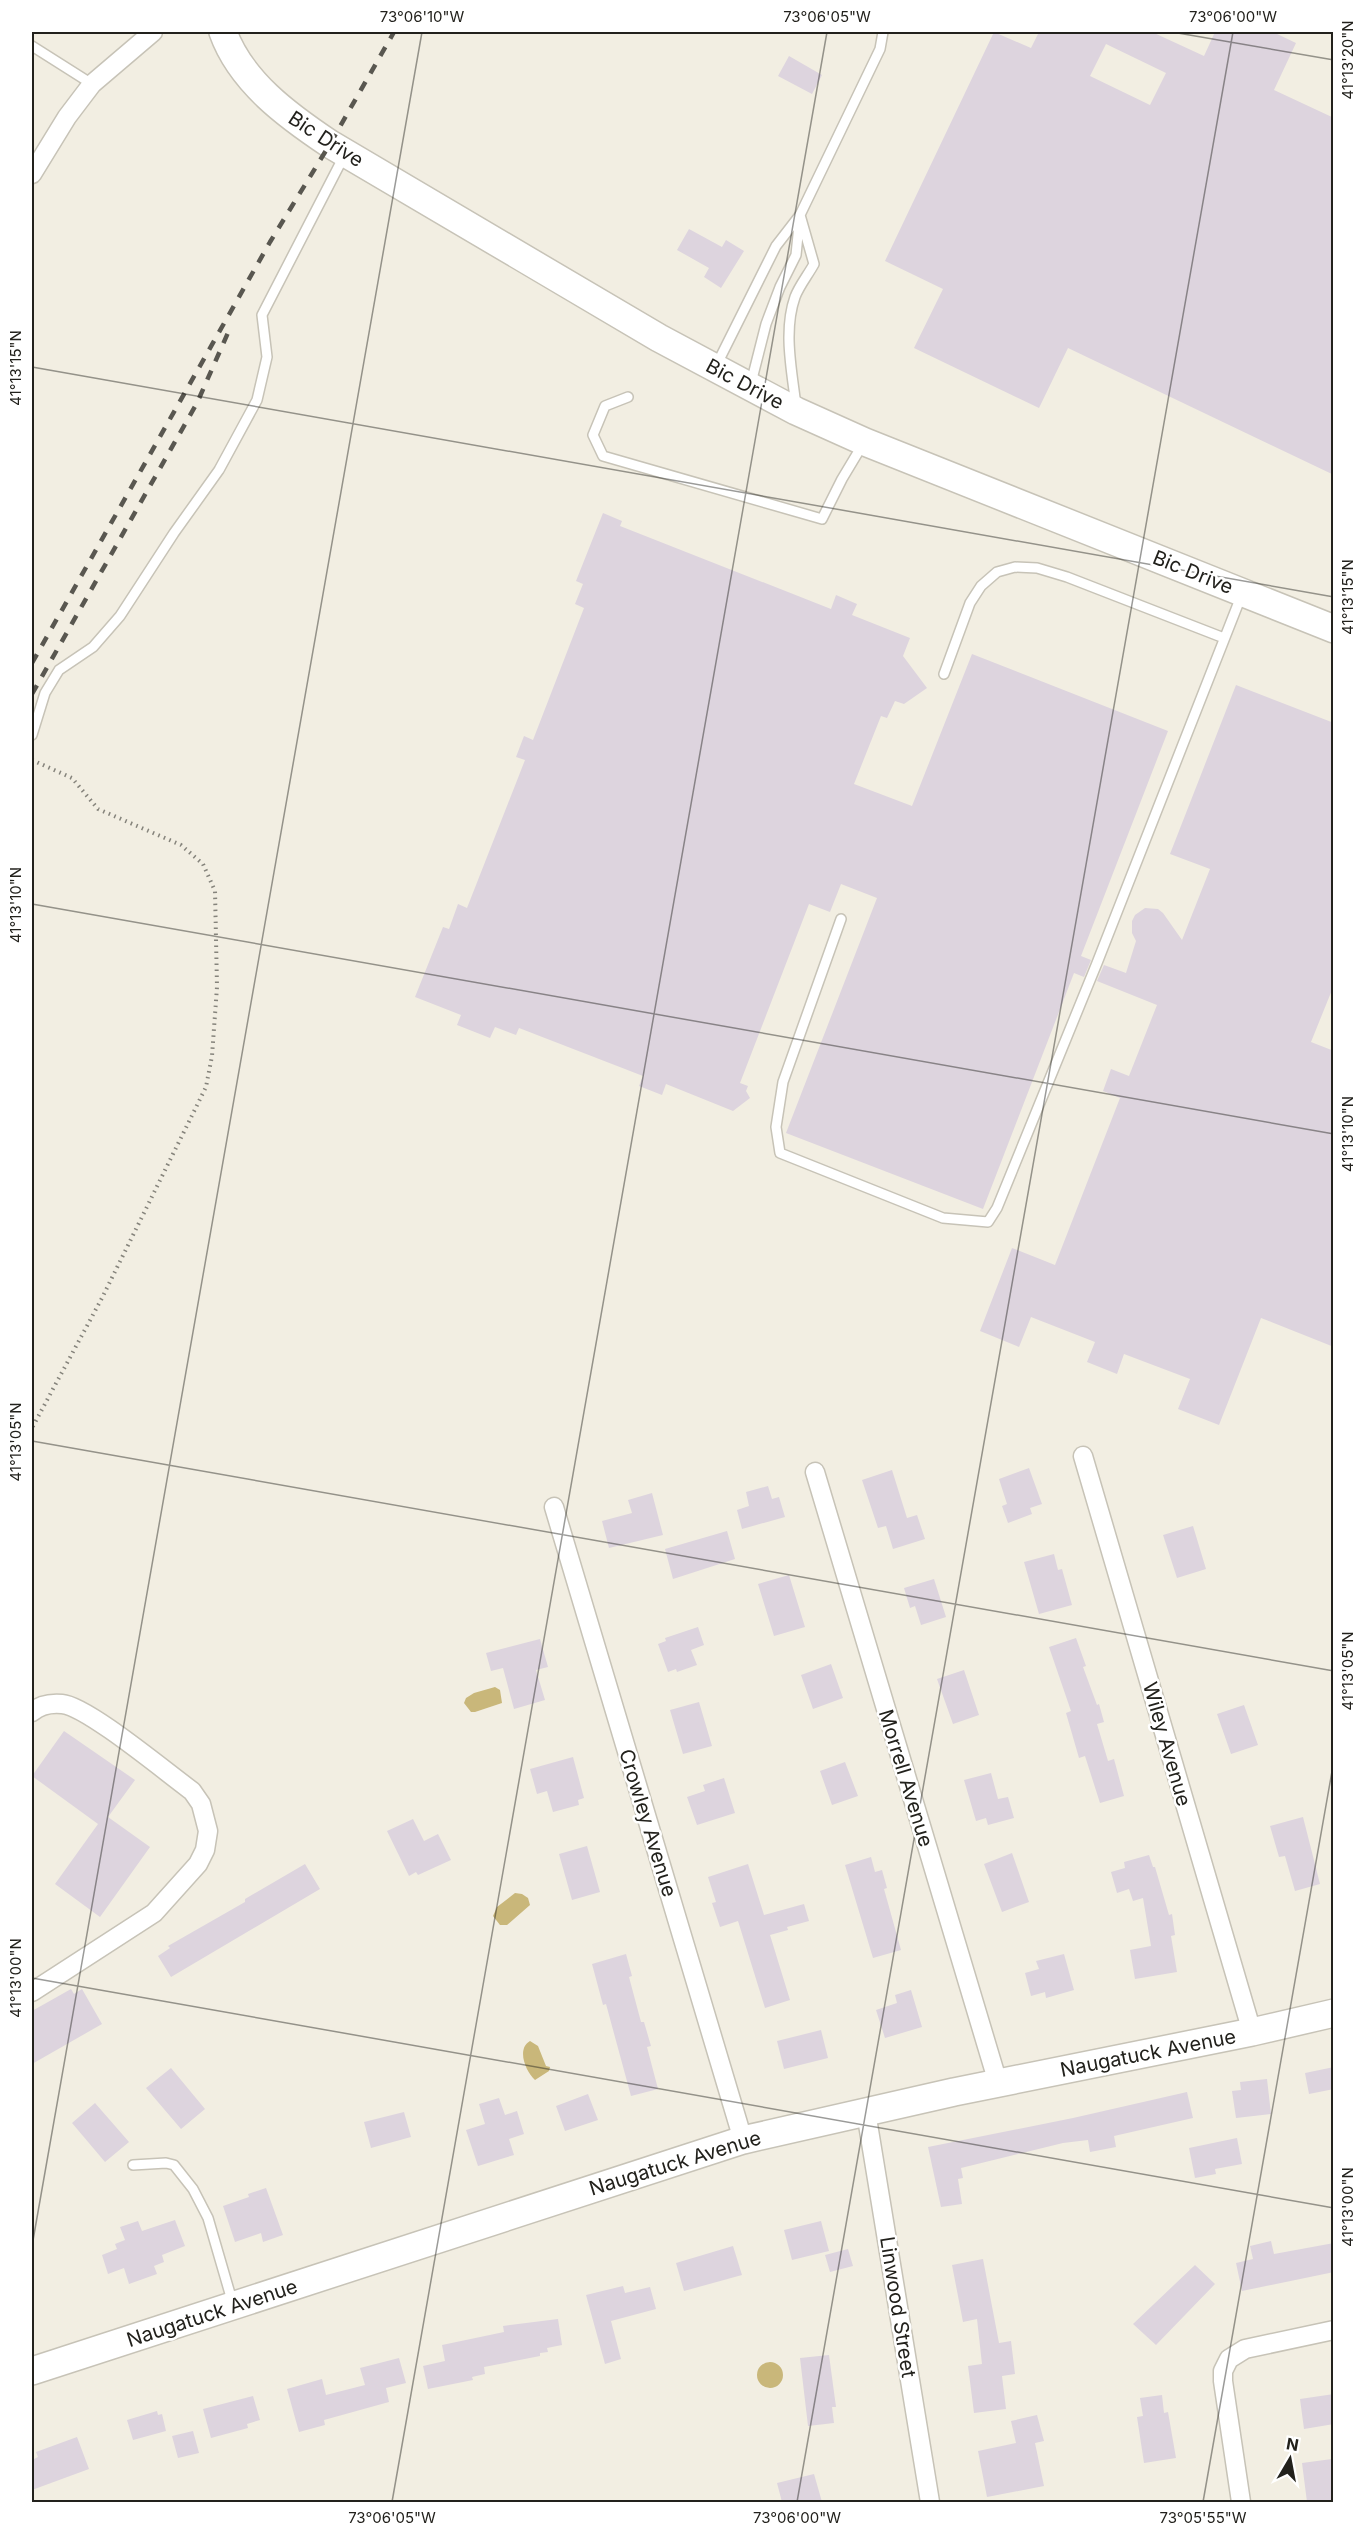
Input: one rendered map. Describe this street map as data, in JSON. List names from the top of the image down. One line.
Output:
{"streets":{"main road":["Bic Drive","Naugatuck Avenue"],"street":["Wiley Avenue","Morrell Avenue","Crowley Avenue","Linwood Street"]},"crossings":[["Wiley Avenue","Naugatuck Avenue"],["Morrell Avenue","Naugatuck Avenue"],["Crowley Avenue","Naugatuck Avenue"],["Naugatuck Avenue","Linwood Street"]],"north":"top","coordinates":["73°06'10\"W","73°06'05\"W","73°06'00\"W","41°13'20\"N","41°13'15\"N","41°13'10\"N","41°13'05\"N","41°13'00\"N","73°05'55\"W"]}
